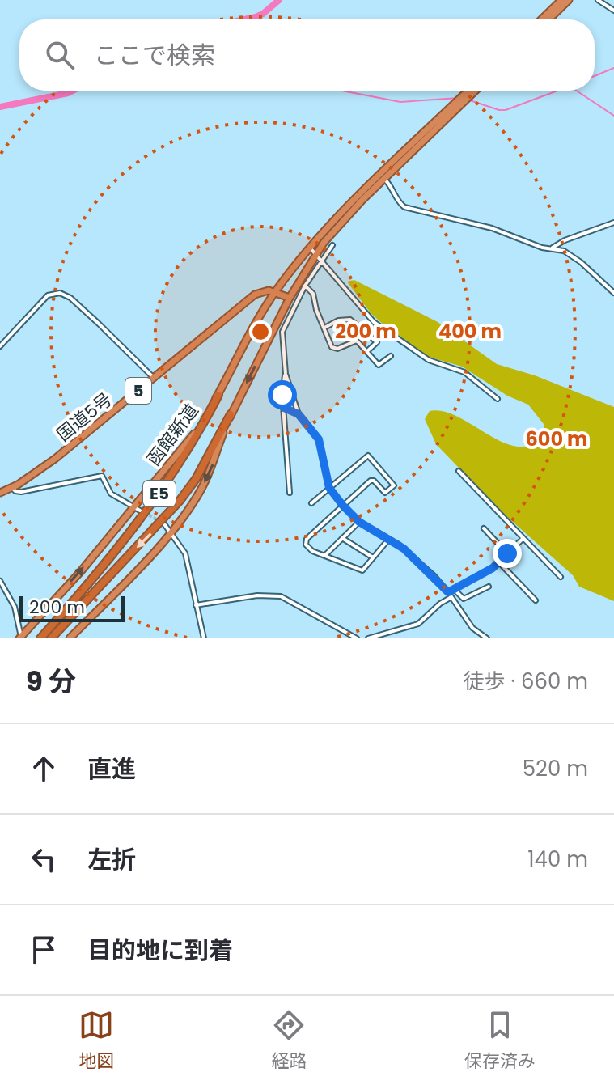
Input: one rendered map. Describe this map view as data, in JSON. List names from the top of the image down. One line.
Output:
{"streets":{"highway":["5","国道5号","函館新道","E5"]},"crossings":[["国道5号","函館新道"],["函館新道","E5"]],"scale_bar":"200 m","page":{"search":"ここで検索","scale":"200 m","heading":["9 分","徒歩 · 660 m"],"list":[["直進","520 m"],["左折","140 m"],"目的地に到着"],"nav":["地図","経路","保存済み"]},"rings":["200 m","400 m","600 m"]}
